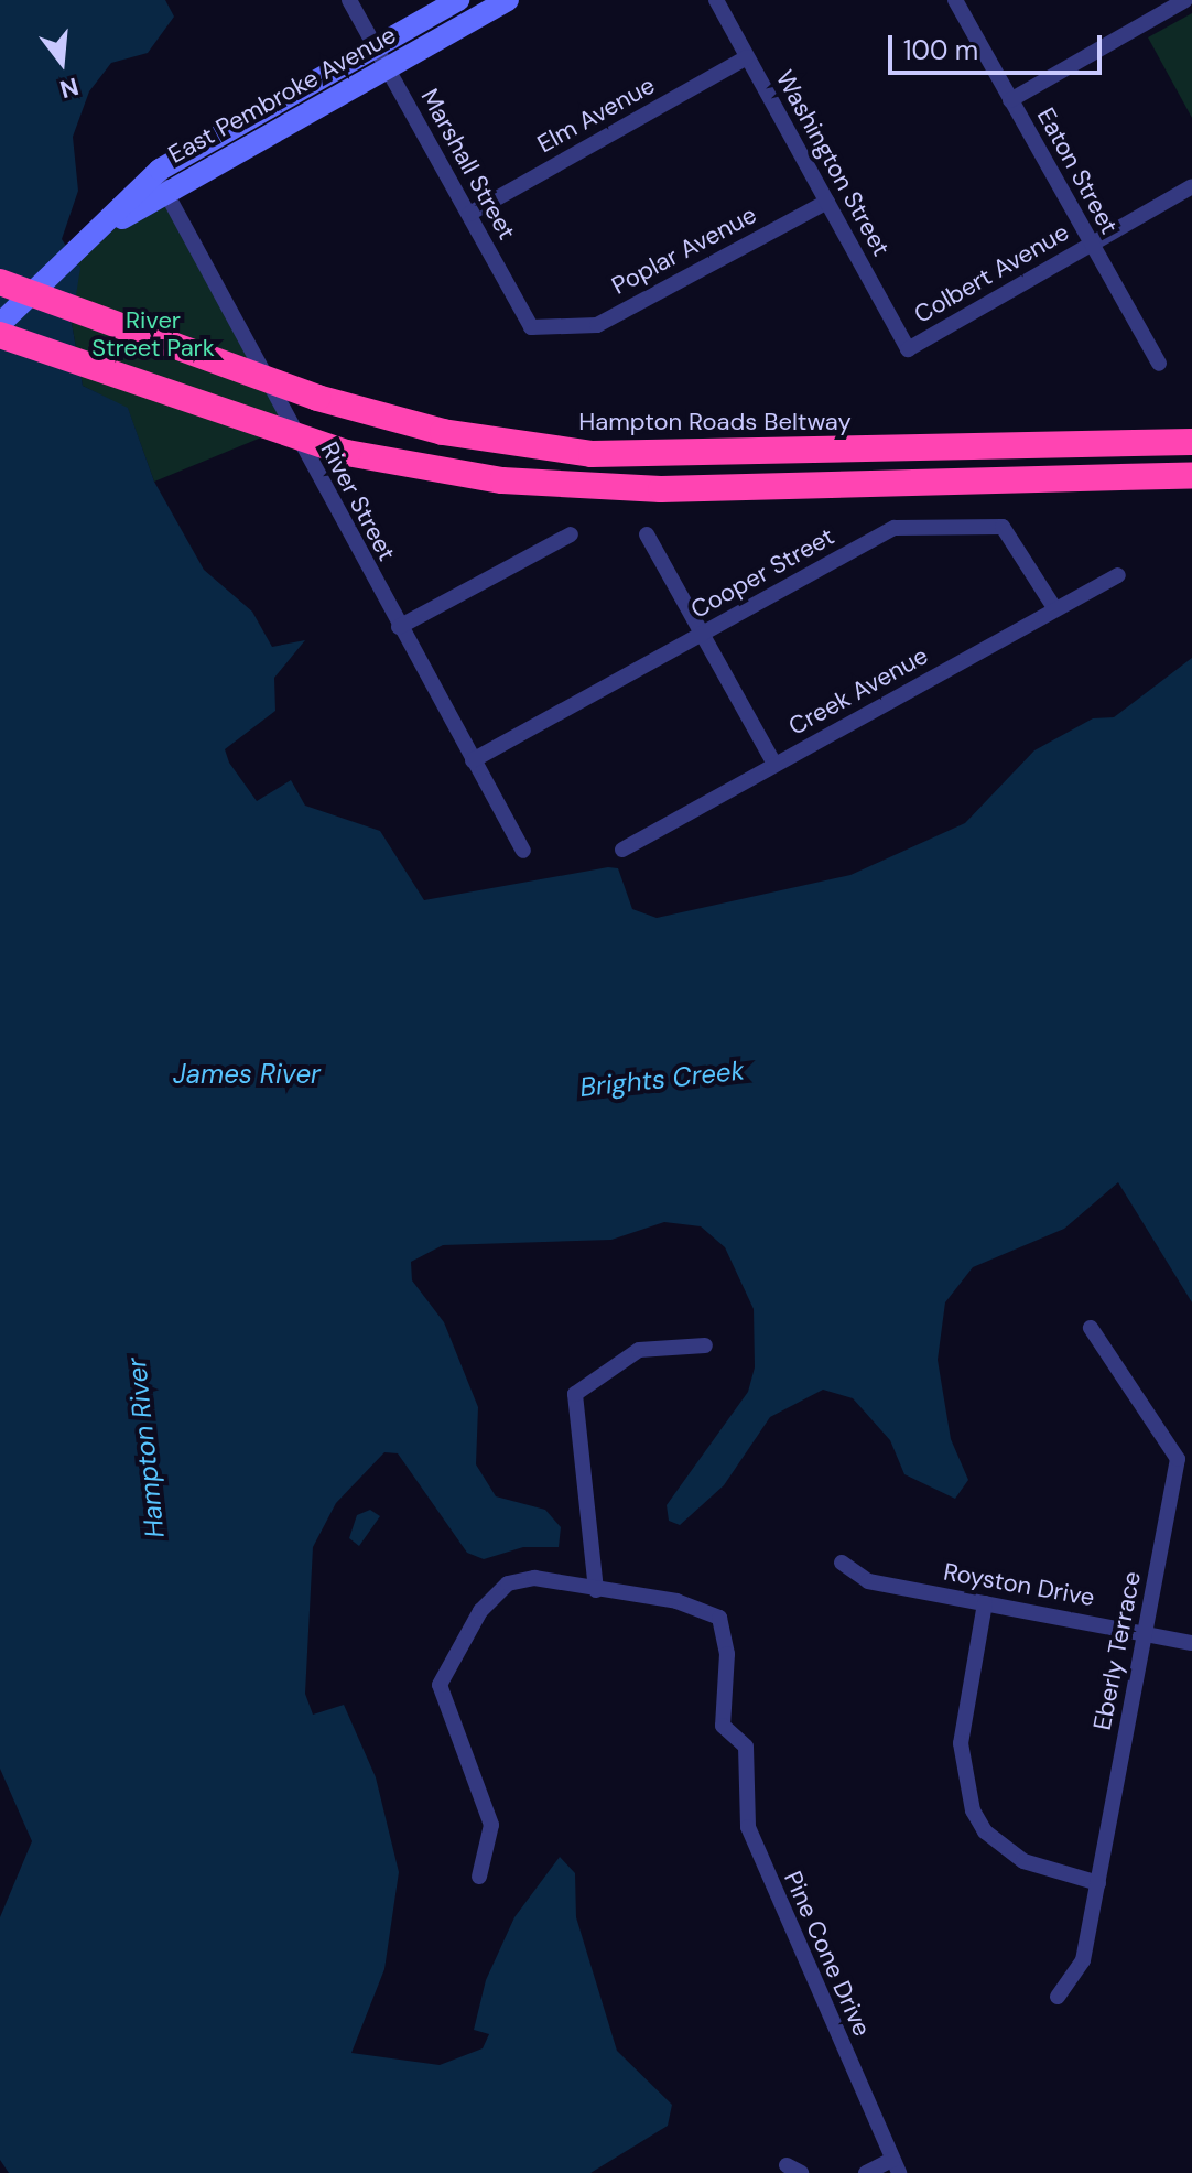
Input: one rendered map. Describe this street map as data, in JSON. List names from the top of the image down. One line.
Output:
{"streets":{"highway":["Hampton Roads Beltway"],"main road":["East Pembroke Avenue"],"street":["Elm Avenue","Washington Street","Marshall Street","Eaton Street","Poplar Avenue","Colbert Avenue","River Street","Cooper Street","Creek Avenue","Royston Drive","Eberly Terrace","Pine Cone Drive"]},"crossings":[["East Pembroke Avenue","Marshall Street"],["East Pembroke Avenue","River Street"],["Elm Avenue","Washington Street"],["Elm Avenue","Marshall Street"],["Washington Street","Poplar Avenue"],["Washington Street","Colbert Avenue"],["Marshall Street","Poplar Avenue"],["Eaton Street","Colbert Avenue"],["River Street","Cooper Street"],["Cooper Street","Creek Avenue"],["Royston Drive","Eberly Terrace"]],"water":["James River","Brights Creek","Hampton River"],"parks":["River Street Park"],"scale_bar":"100 m","north":"bottom"}
